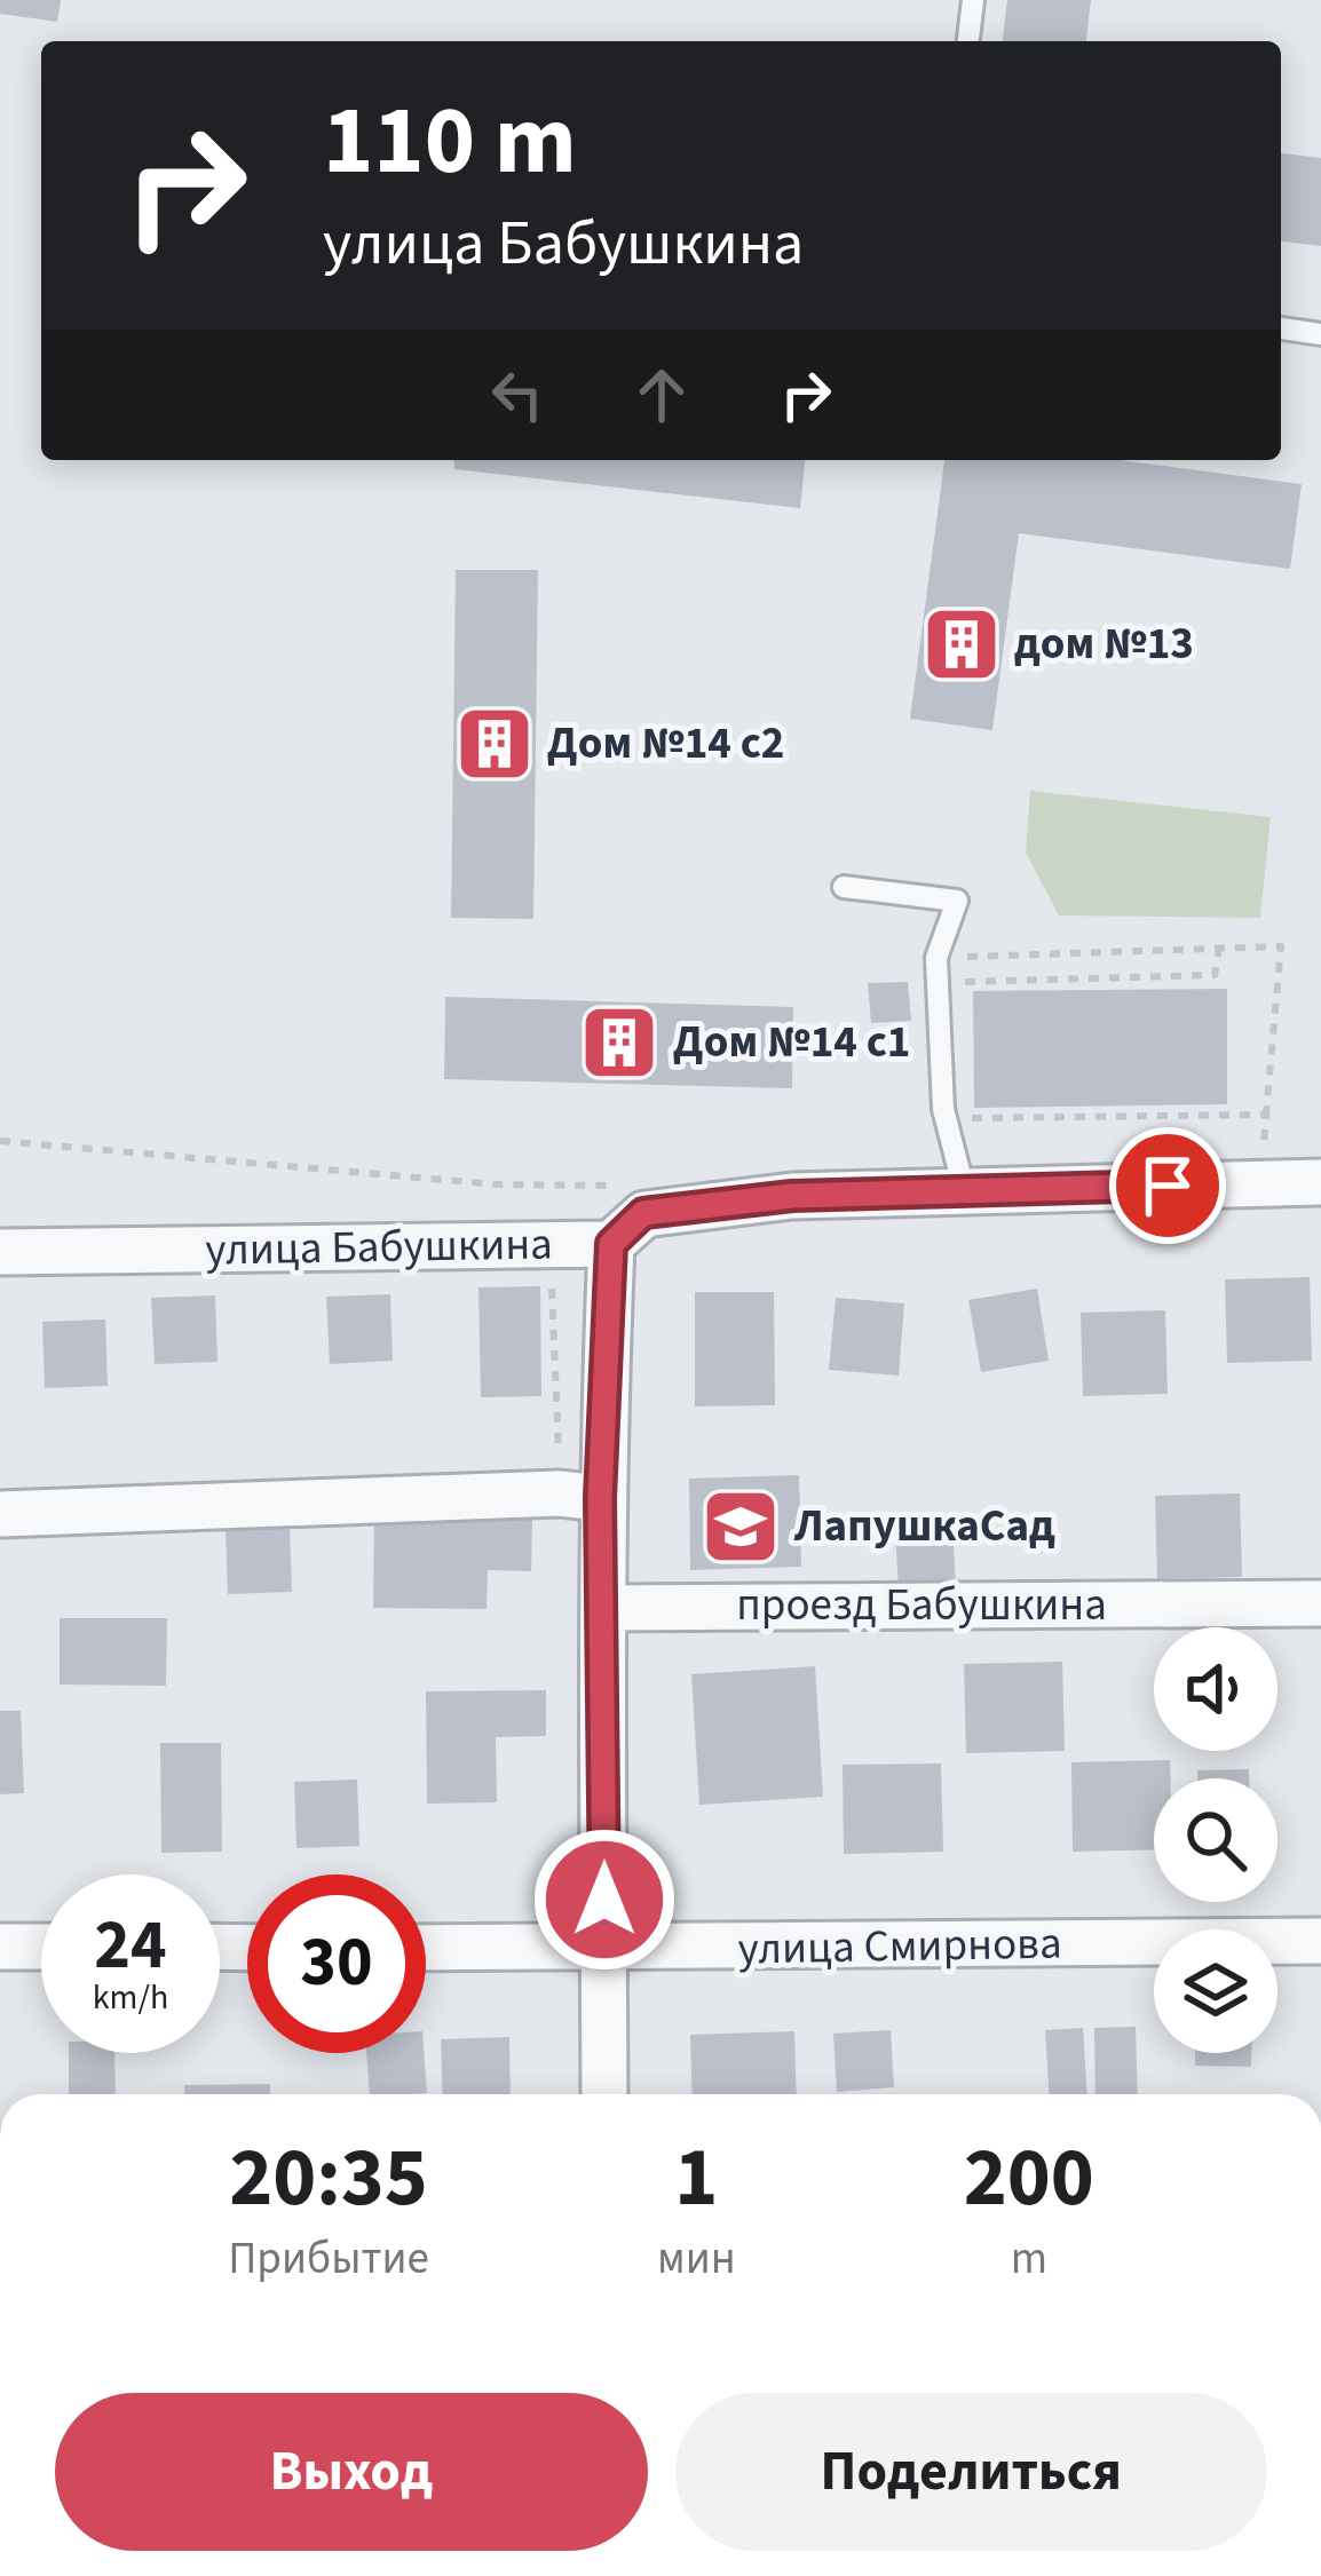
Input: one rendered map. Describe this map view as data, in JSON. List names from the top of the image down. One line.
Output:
{"streets":{"street":["улица Бабушкина","проезд Бабушкина","улица Смирнова"]},"places":{"building":["дом №13","Дом №14 с2","Дом №14 с1"],"school or university":["ЛапушкаСад"]},"page":{"turn":["110 m","улица Бабушкина"],"speed":"24 km/h","limit":"30","eta":["20:35","Прибытие","1","мин","200","m"],"buttons":["Выход","Поделиться"]}}
